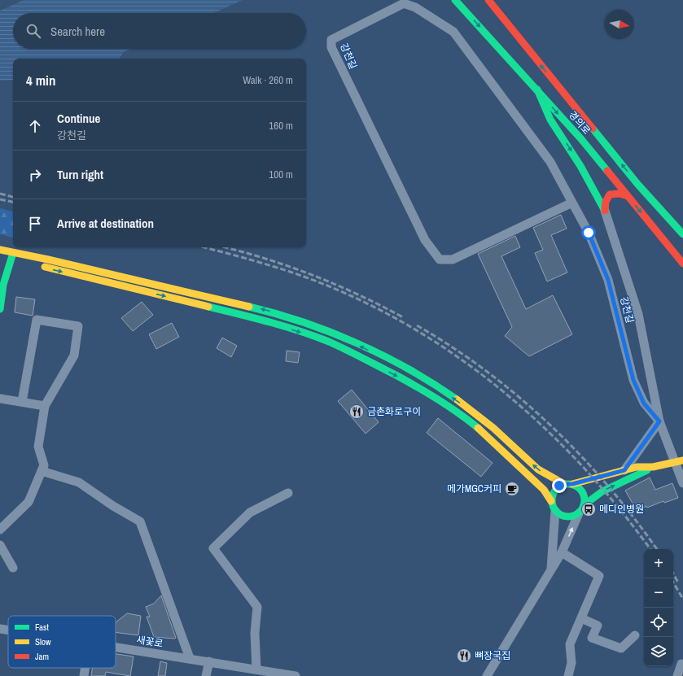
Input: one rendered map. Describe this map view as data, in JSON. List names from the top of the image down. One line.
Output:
{"streets":{"street":["강천길","경의로","새꽃로"]},"places":{"restaurant":["금촌화로구이","뼈장국집"],"cafe":["메가MGC커피"],"bus stop":["메디인병원"]},"legend":["Fast","Slow","Jam"],"north":"right","page":{"search":"Search here","heading":["4 min","Walk · 260 m"],"list":[["Continue","강천길","160 m"],["Turn right","100 m"],"Arrive at destination"],"map_buttons":["+","−"]}}
